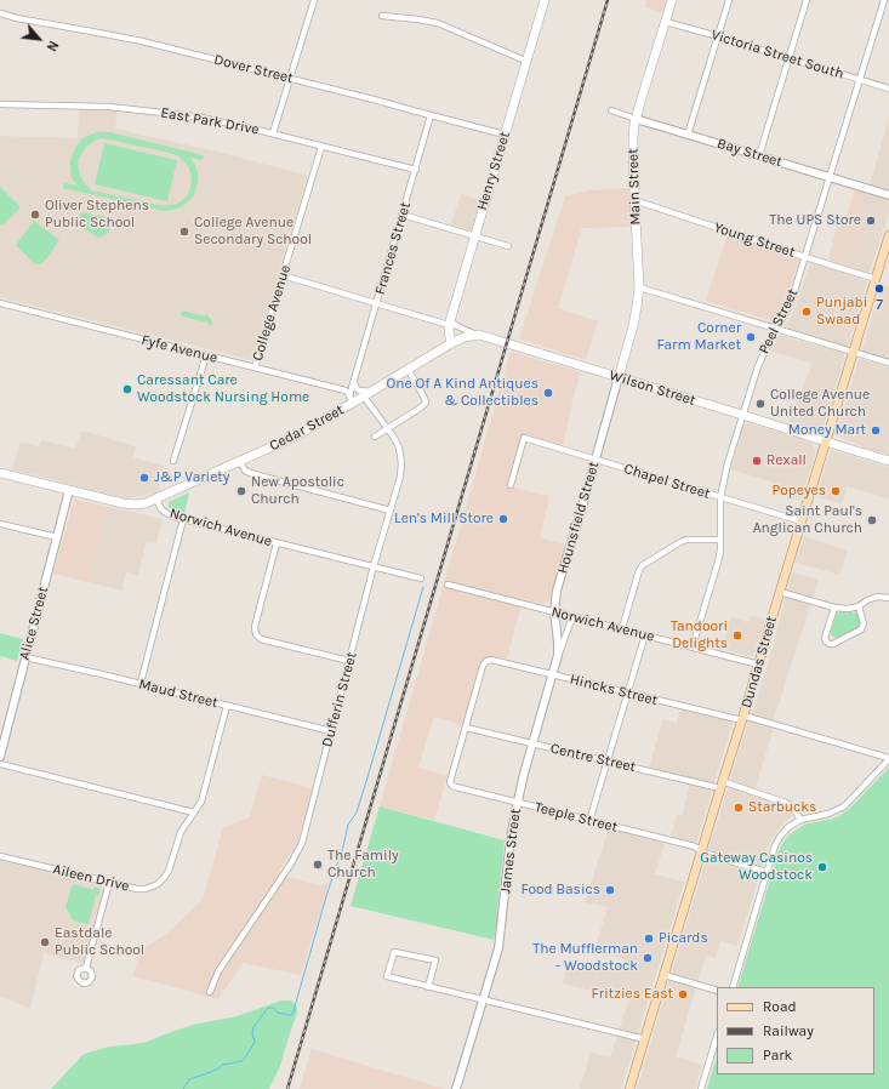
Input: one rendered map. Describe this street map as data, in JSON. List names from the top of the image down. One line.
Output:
{"streets":{"main road":["Henry Street","Main Street","Wilson Street","Cedar Street","Norwich Avenue","Dundas Street"],"street":["Victoria Street South","Dover Street","East Park Drive","Bay Street","Young Street","Frances Street","College Avenue","Peel Street","Fyfe Avenue","Chapel Street","Hounsfield Street","Alice Street","Hincks Street","Maud Street","Dufferin Street","Centre Street","Teeple Street","James Street","Aileen Drive"]},"crossings":[["Victoria Street South","Main Street"],["Victoria Street South","Peel Street"],["Dover Street","Henry Street"],["Dover Street","Frances Street"],["East Park Drive","Frances Street"],["East Park Drive","College Avenue"],["Bay Street","Main Street"],["Bay Street","Peel Street"],["Henry Street","Wilson Street"],["Henry Street","Cedar Street"],["Main Street","Young Street"],["Main Street","Wilson Street"],["Main Street","Hounsfield Street"],["Young Street","Peel Street"],["Young Street","Dundas Street"],["Frances Street","Fyfe Avenue"],["Frances Street","Wilson Street"],["Frances Street","Cedar Street"],["College Avenue","Fyfe Avenue"],["College Avenue","Wilson Street"],["Peel Street","Wilson Street"],["Peel Street","Chapel Street"],["Peel Street","Norwich Avenue"],["Fyfe Avenue","Cedar Street"],["Wilson Street","Hounsfield Street"],["Wilson Street","Dundas Street"],["Cedar Street","Norwich Avenue"],["Cedar Street","Dufferin Street"],["Chapel Street","Hounsfield Street"],["Chapel Street","Dundas Street"],["Hounsfield Street","Norwich Avenue"],["Hounsfield Street","James Street"],["Norwich Avenue","Alice Street"],["Norwich Avenue","Dundas Street"],["Norwich Avenue","Dufferin Street"],["Norwich Avenue","James Street"],["Alice Street","Maud Street"],["Dundas Street","Hincks Street"],["Dundas Street","Centre Street"],["Dundas Street","Teeple Street"],["Hincks Street","Centre Street"],["Hincks Street","Teeple Street"],["Hincks Street","James Street"],["Maud Street","Dufferin Street"],["Maud Street","Aileen Drive"],["Centre Street","Teeple Street"],["Centre Street","James Street"],["Teeple Street","James Street"]],"places":["Oliver Stephens Public School","The UPS Store","College Avenue Secondary School","7","Punjabi Swaad","Corner Farm Market","Caressant Care Woodstock Nursing Home","One Of A Kind Antiques & Collectibles","College Avenue United Church","Money Mart","Rexall","J&P Variety","New Apostolic Church","Popeyes","Len's Mill Store","Saint Paul's Anglican Church","Tandoori Delights","Starbucks","The Family Church","Gateway Casinos Woodstock","Food Basics","Picards","Eastdale Public School","The Mufflerman - Woodstock","Fritzies East"],"legend":["Road","Railway","Park"],"north":"bottom right"}
